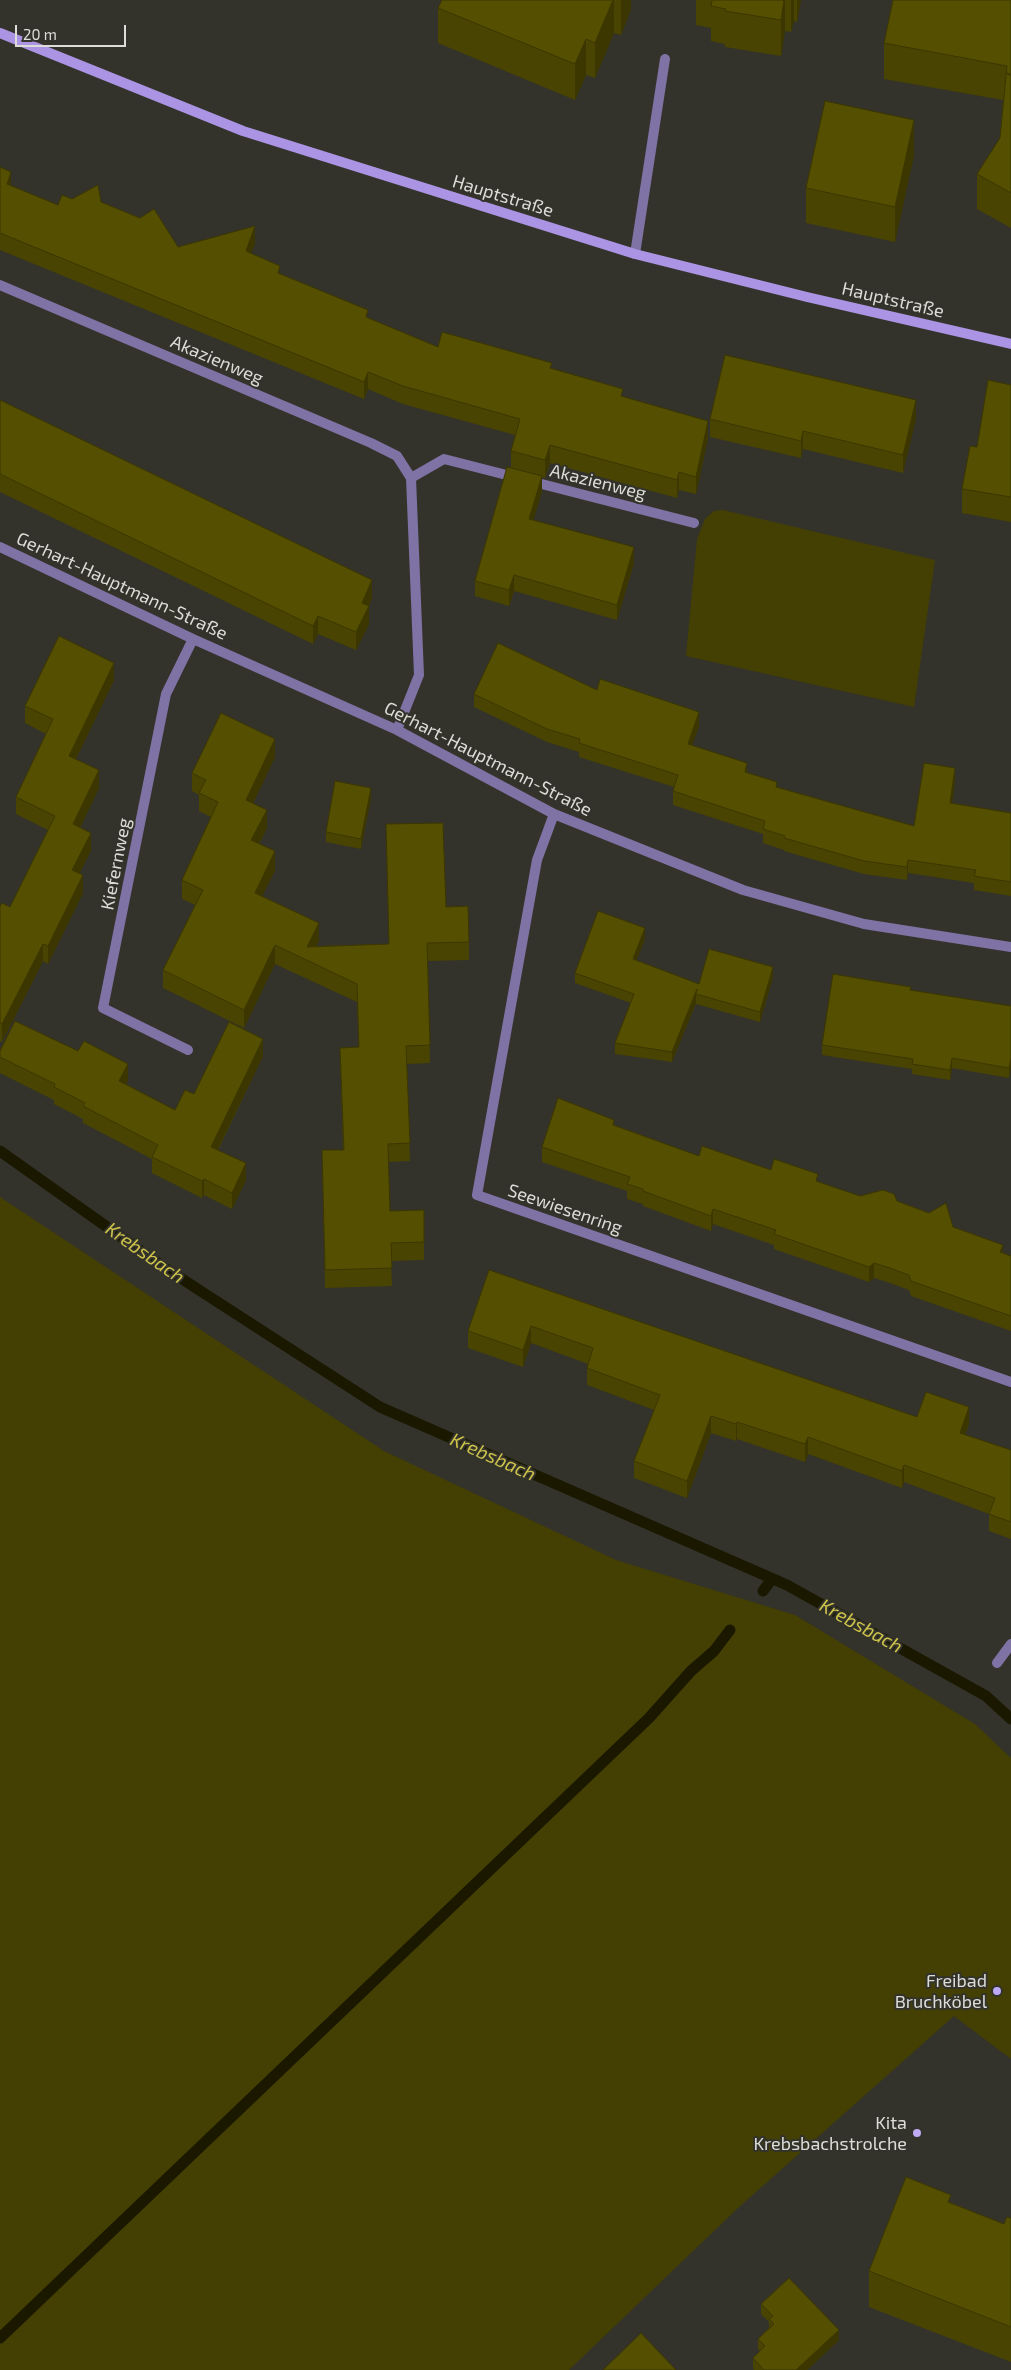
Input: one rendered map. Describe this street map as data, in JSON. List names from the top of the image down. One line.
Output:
{"streets":{"main road":["Hauptstraße"],"street":["Akazienweg","Gerhart-Hauptmann-Straße","Kiefernweg","Seewiesenring"]},"crossings":[["Gerhart-Hauptmann-Straße","Kiefernweg"],["Gerhart-Hauptmann-Straße","Seewiesenring"]],"water":["Krebsbach"],"places":["Freibad Bruchköbel","Kita Krebsbachstrolche"],"scale_bar":"20 m"}
